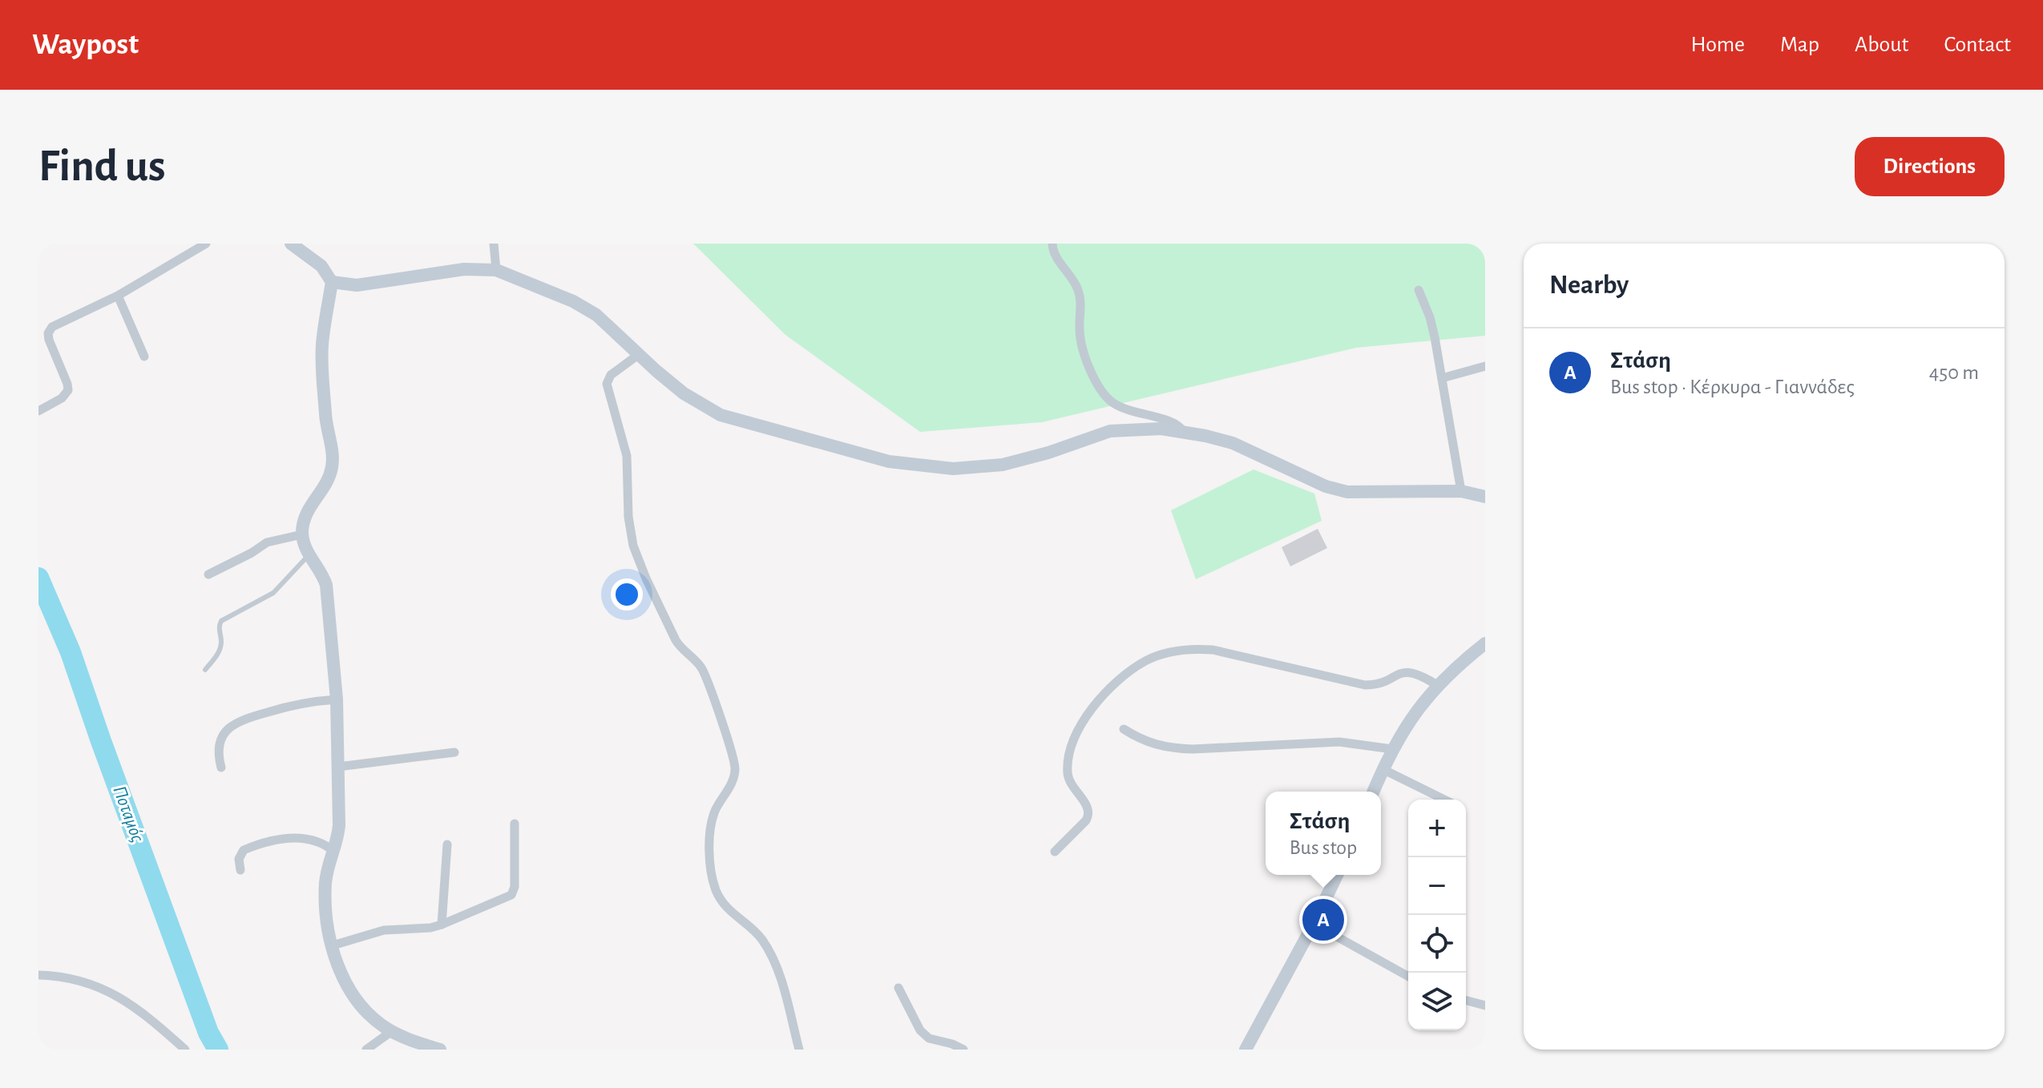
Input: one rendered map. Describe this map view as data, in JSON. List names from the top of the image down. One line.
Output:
{"water":["Ποταμός"],"page":{"header":"Waypost","nav":["Home","Map","About","Contact"],"buttons":"Directions","title":"Find us","heading":"Nearby","list":[{"mark":"A","name":"Στάση","note":"Bus stop · Κέρκυρα - Γιαννάδες","value":"450 m"}],"popup":["Στάση","Bus stop"],"map_buttons":["+","−"],"pins":"A"}}
